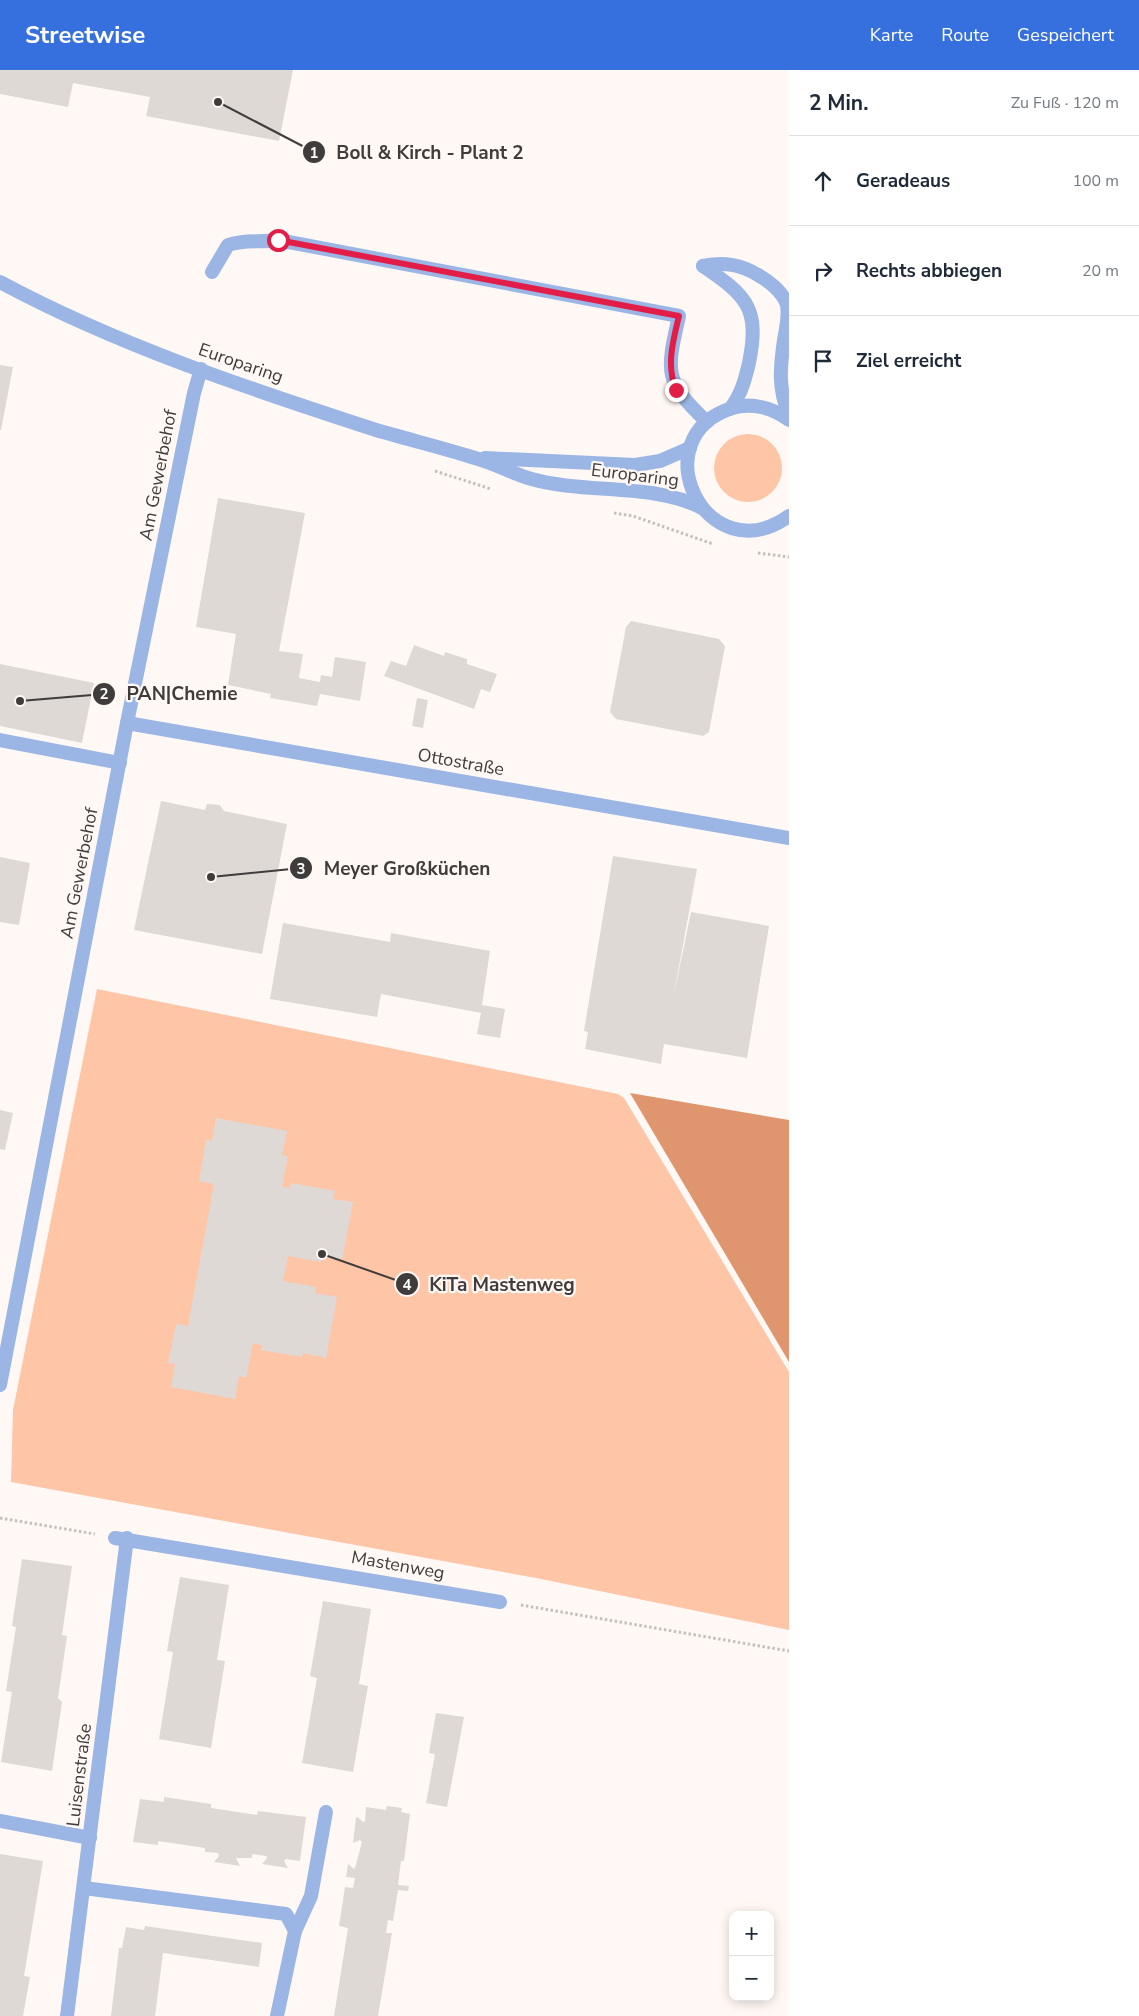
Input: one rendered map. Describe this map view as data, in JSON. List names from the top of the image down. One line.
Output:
{"streets":{"street":["Europaring","Am Gewerbehof","Ottostraße","Mastenweg","Luisenstraße"]},"crossings":[["Europaring","Am Gewerbehof"],["Am Gewerbehof","Ottostraße"],["Mastenweg","Luisenstraße"]],"places":["Boll & Kirch - Plant 2","PAN|Chemie","Meyer Großküchen","KiTa Mastenweg"],"page":{"header":"Streetwise","nav":["Karte","Route","Gespeichert"],"heading":["2 Min.","Zu Fuß · 120 m"],"list":[["Geradeaus","100 m"],["Rechts abbiegen","20 m"],"Ziel erreicht"],"map_buttons":["+","−"]}}
